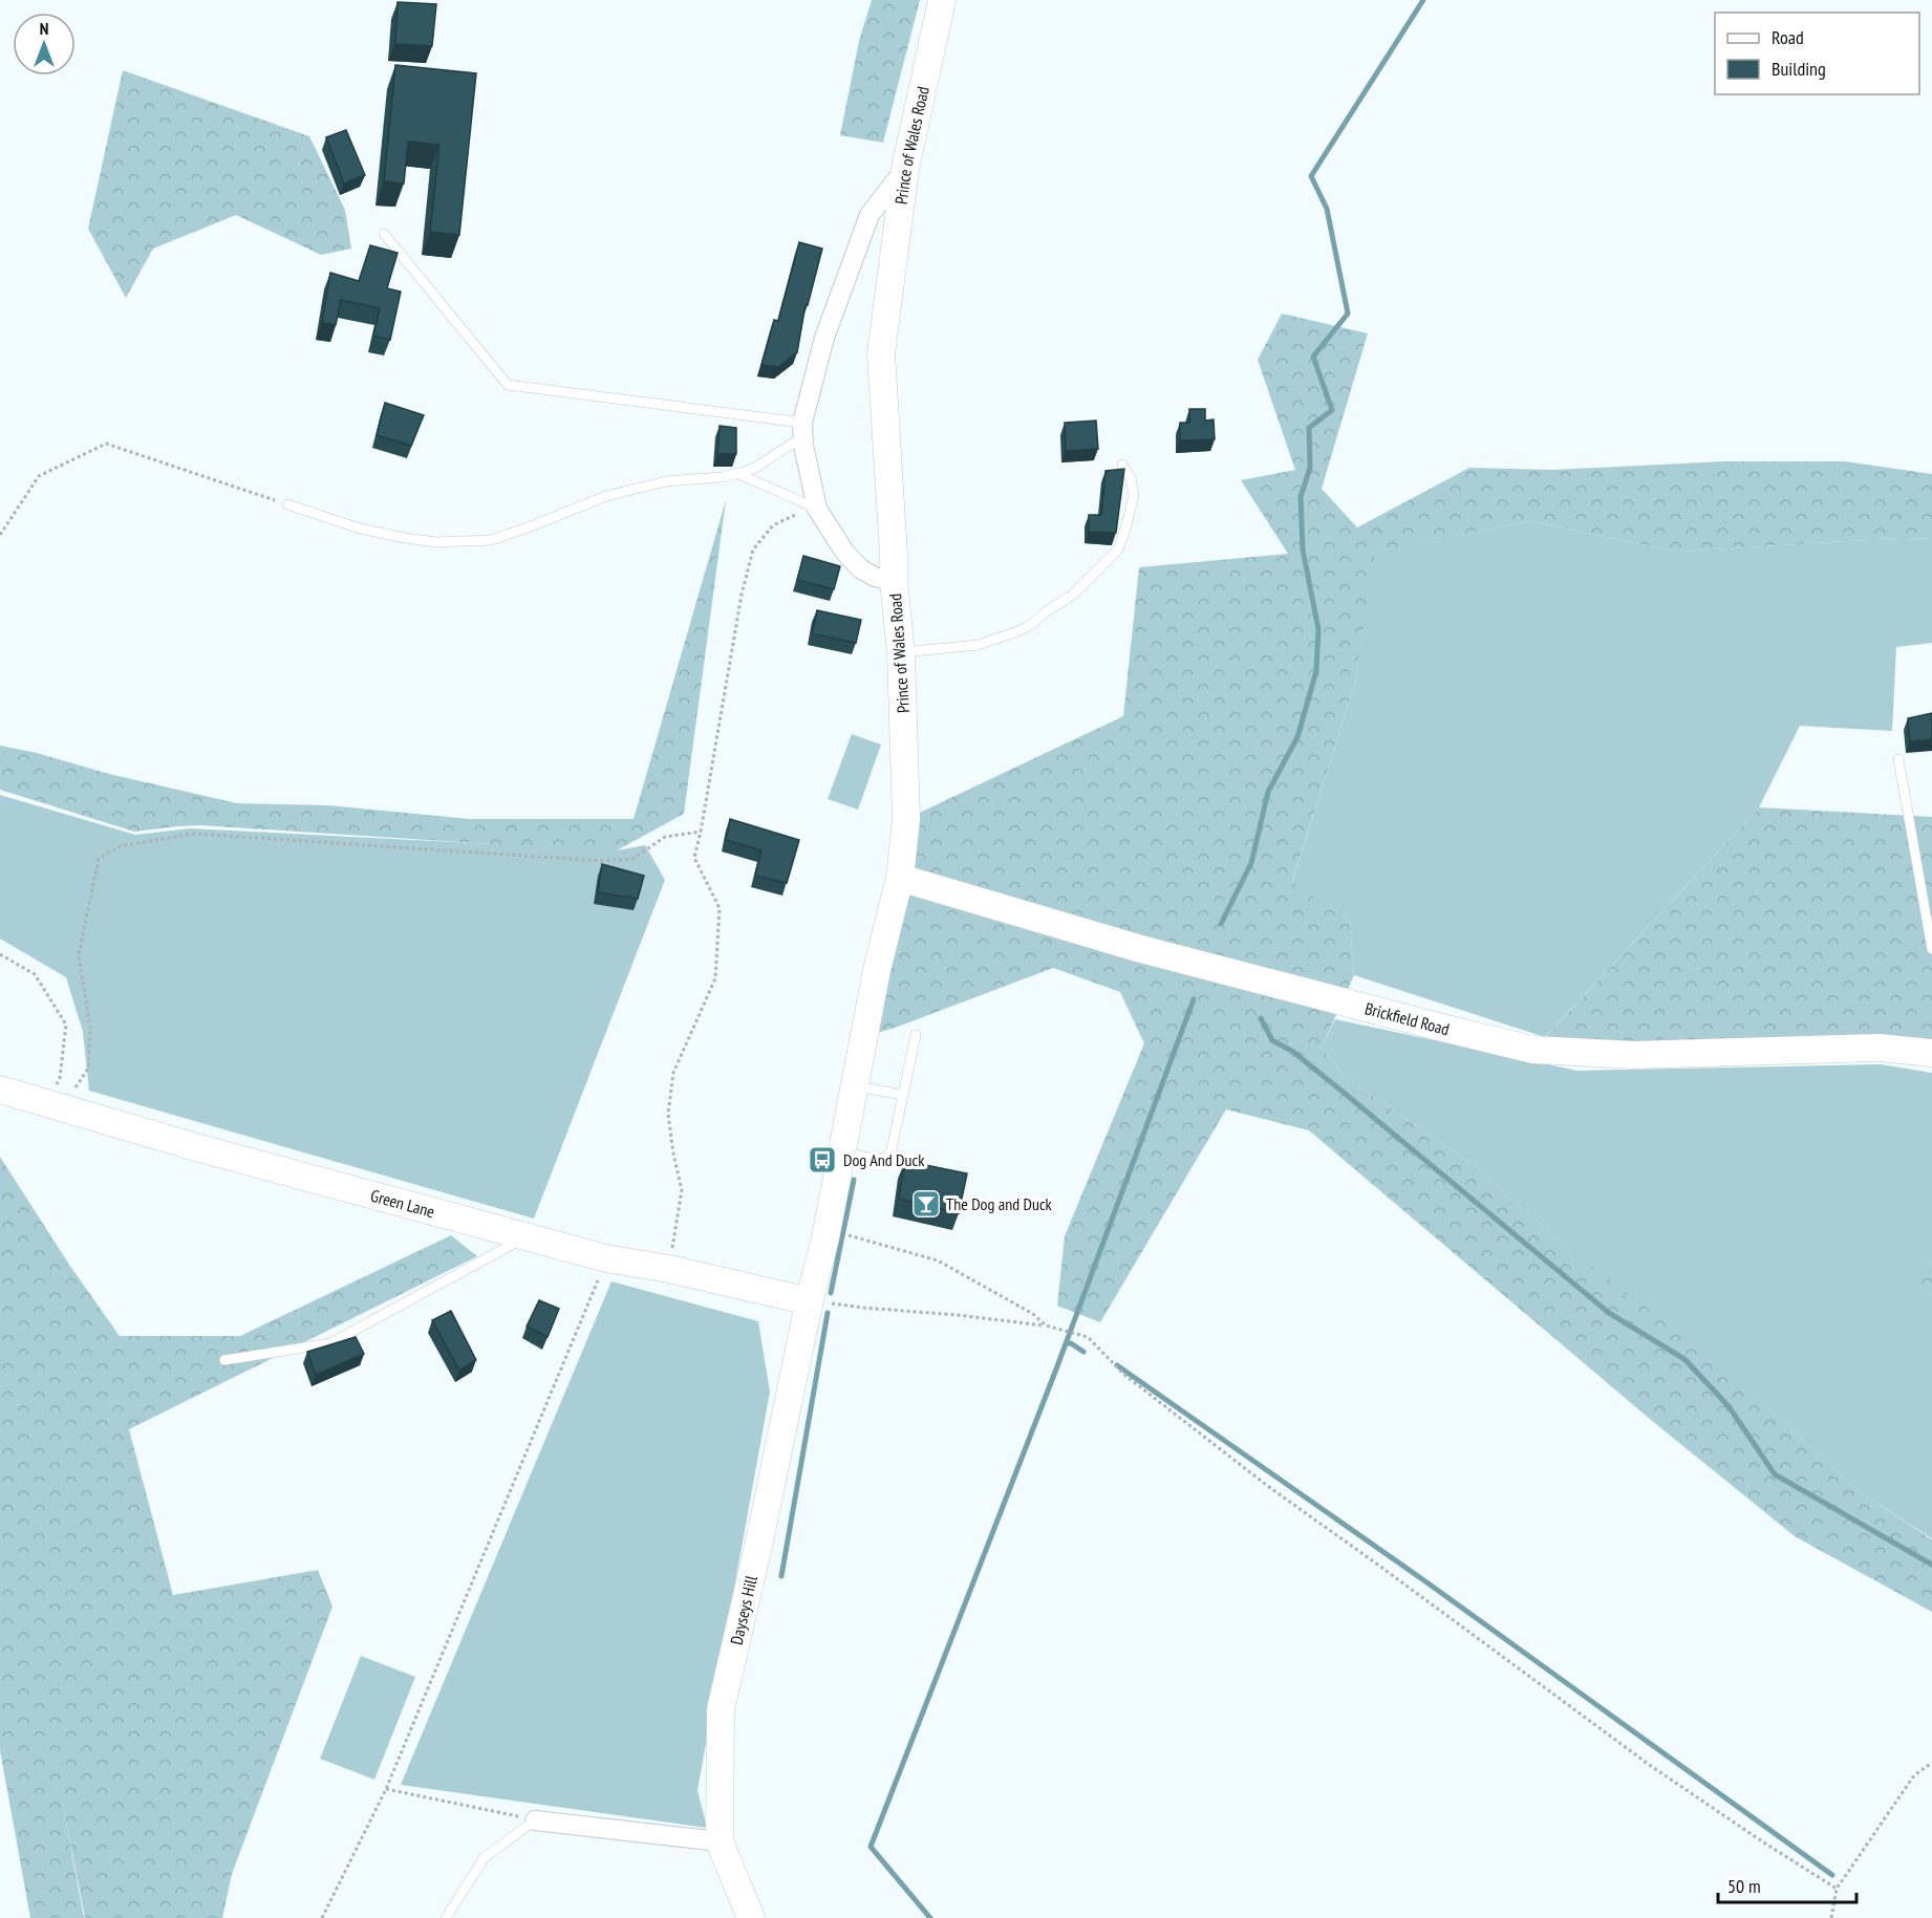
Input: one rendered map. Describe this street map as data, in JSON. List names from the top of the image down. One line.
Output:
{"streets":{"street":["Prince of Wales Road","Brickfield Road","Green Lane","Dayseys Hill"]},"crossings":[["Prince of Wales Road","Brickfield Road"],["Prince of Wales Road","Green Lane"],["Prince of Wales Road","Dayseys Hill"],["Green Lane","Dayseys Hill"]],"places":{"bus stop":["Dog And Duck"],"bar":["The Dog and Duck"]},"legend":["Road","Building"],"scale_bar":"50 m","north":"top"}
